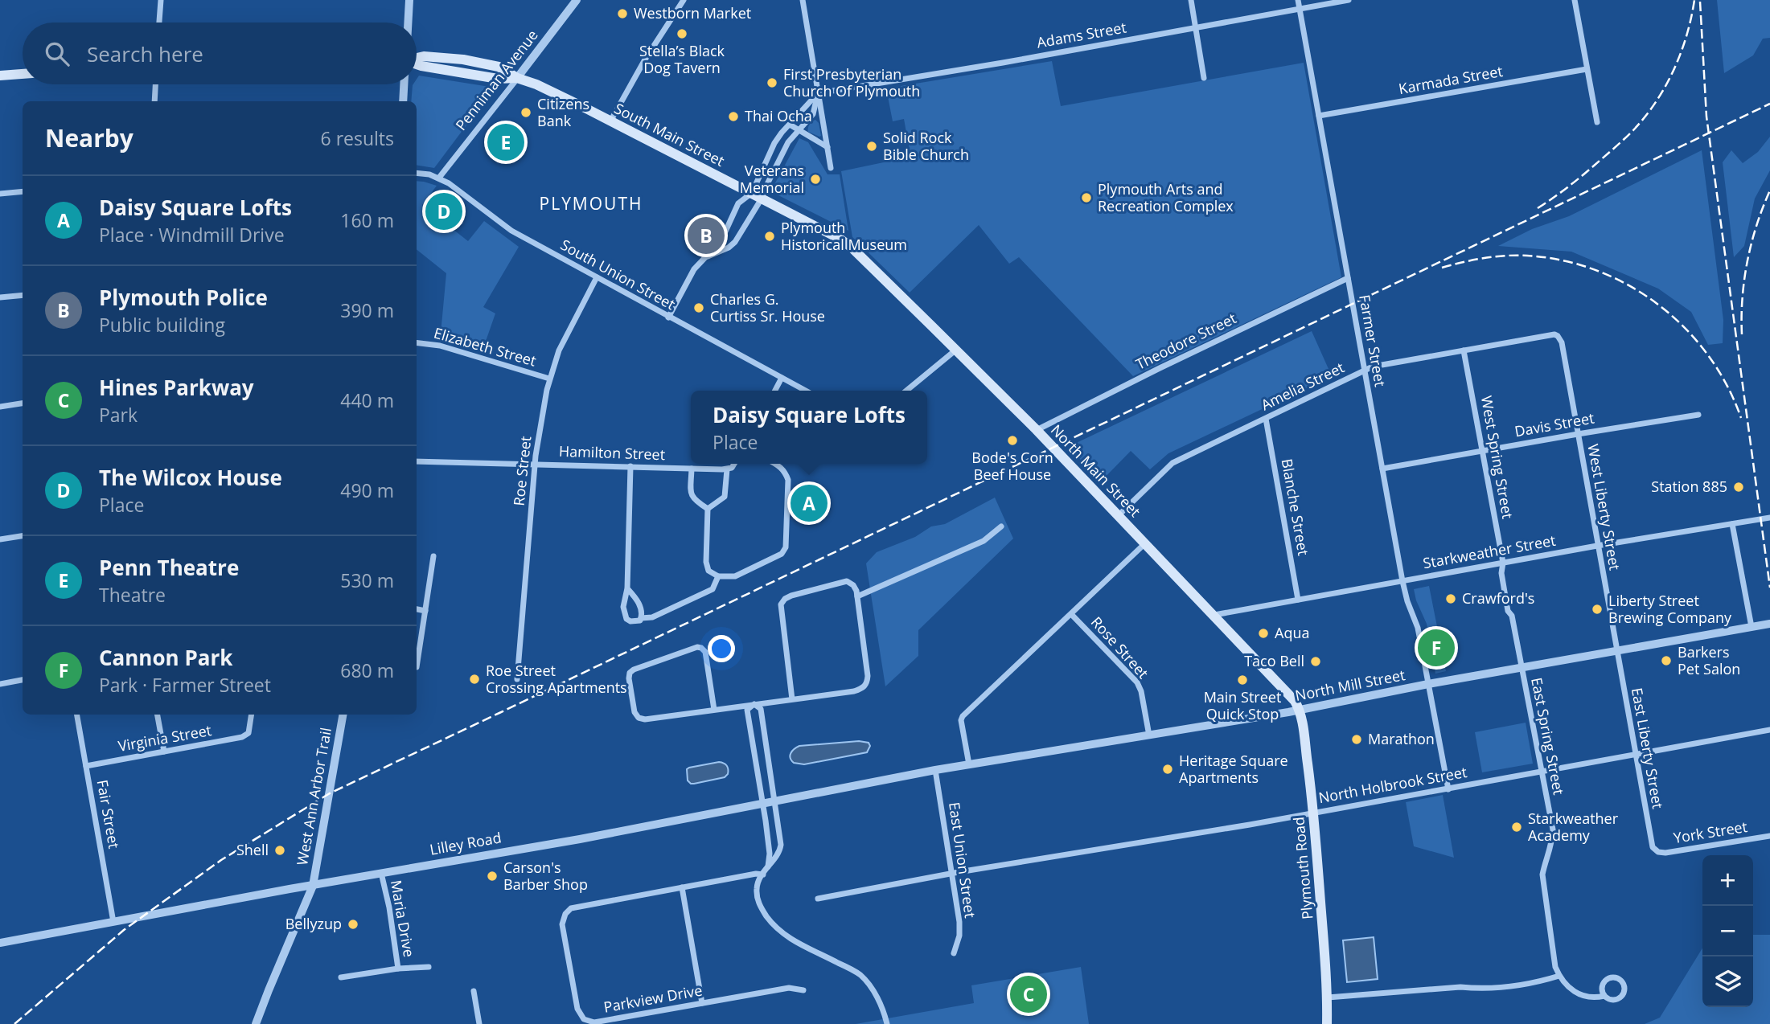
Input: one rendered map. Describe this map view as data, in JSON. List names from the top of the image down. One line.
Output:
{"streets":{"main road":["South Main Street","North Main Street","Plymouth Road"],"street":["Adams Street","Penniman Avenue","Karmada Street","South Union Street","Farmer Street","Theodore Street","Elizabeth Street","Amelia Street","Davis Street","Hamilton Street","West Spring Street","Roe Street","Blanche Street","West Liberty Street","Starkweather Street","Rose Street","North Mill Street","East Spring Street","Virginia Street","East Liberty Street","North Holbrook Street","West Ann Arbor Trail","Fair Street","York Street","Lilley Road","East Union Street","Maria Drive","Parkview Drive"]},"crossings":[["Adams Street","Farmer Street"],["Penniman Avenue","South Main Street"],["Penniman Avenue","South Union Street"],["Karmada Street","Farmer Street"],["South Main Street","North Main Street"],["South Union Street","Roe Street"],["Farmer Street","Theodore Street"],["Farmer Street","Amelia Street"],["Farmer Street","Davis Street"],["Farmer Street","Starkweather Street"],["Farmer Street","North Mill Street"],["Farmer Street","North Holbrook Street"],["Theodore Street","North Main Street"],["Elizabeth Street","Roe Street"],["Amelia Street","West Spring Street"],["Amelia Street","North Main Street"],["Amelia Street","Blanche Street"],["Amelia Street","West Liberty Street"],["Davis Street","West Spring Street"],["Davis Street","West Liberty Street"],["Hamilton Street","Roe Street"],["West Spring Street","Starkweather Street"],["West Spring Street","North Mill Street"],["West Spring Street","East Spring Street"],["North Main Street","Starkweather Street"],["North Main Street","North Mill Street"],["North Main Street","Plymouth Road"],["Blanche Street","Starkweather Street"],["West Liberty Street","Starkweather Street"],["West Liberty Street","North Mill Street"],["West Liberty Street","East Liberty Street"],["Rose Street","North Mill Street"],["North Mill Street","East Spring Street"],["North Mill Street","East Liberty Street"],["North Mill Street","Lilley Road"],["North Mill Street","East Union Street"],["North Mill Street","Plymouth Road"],["East Spring Street","North Holbrook Street"],["Virginia Street","Fair Street"],["East Liberty Street","North Holbrook Street"],["East Liberty Street","York Street"],["North Holbrook Street","East Union Street"],["North Holbrook Street","Plymouth Road"],["West Ann Arbor Trail","Lilley Road"],["Fair Street","Lilley Road"],["Lilley Road","East Union Street"],["Lilley Road","Maria Drive"]],"districts":["PLYMOUTH"],"places":["Westborn Market","Stella’s Black Dog Tavern","First Presbyterian Church Of Plymouth","Citizens Bank","Thai Ocha","Solid Rock Bible Church","Veterans Memorial","Plymouth Arts and Recreation Complex","Plymouth Historical Museum","Charles G. Curtiss Sr. House","Bode's Corn Beef House","Station 885","Crawford's","Liberty Street Brewing Company","Aqua","Barkers Pet Salon","Taco Bell","Roe Street Crossing Apartments","Main Street Quick Stop","Marathon","Heritage Square Apartments","Starkweather Academy","Shell","Carson's Barber Shop","Bellyzup"],"page":{"search":"Search here","heading":["Nearby","6 results"],"pins":["E","D","B","A","F","C"],"list":[{"mark":"A","name":"Daisy Square Lofts","note":"Place · Windmill Drive","value":"160 m"},{"mark":"B","name":"Plymouth Police","note":"Public building","value":"390 m"},{"mark":"C","name":"Hines Parkway","note":"Park","value":"440 m"},{"mark":"D","name":"The Wilcox House","note":"Place","value":"490 m"},{"mark":"E","name":"Penn Theatre","note":"Theatre","value":"530 m"},{"mark":"F","name":"Cannon Park","note":"Park · Farmer Street","value":"680 m"}],"popup":["Daisy Square Lofts","Place"],"map_buttons":["+","−"]}}
